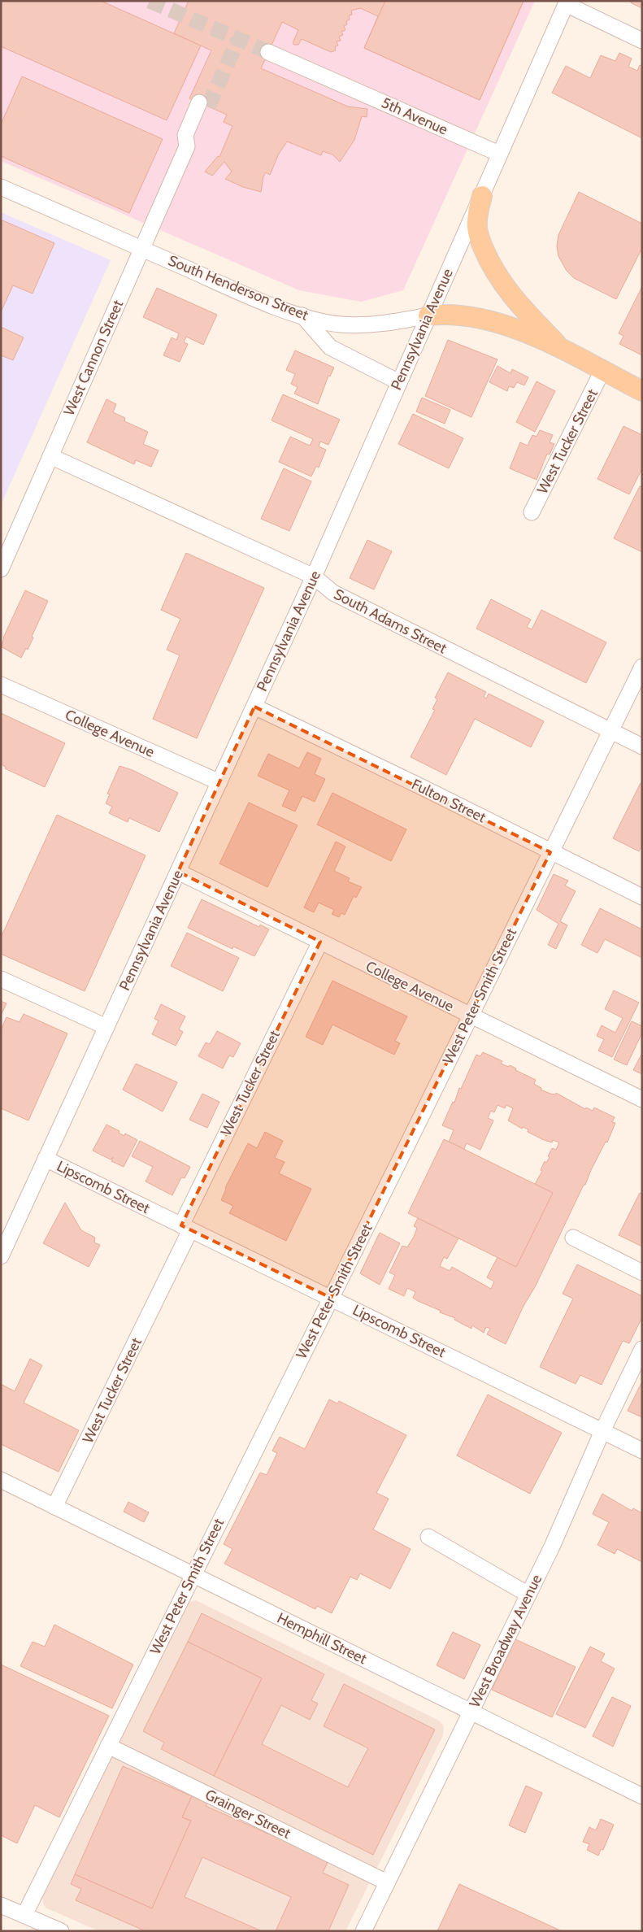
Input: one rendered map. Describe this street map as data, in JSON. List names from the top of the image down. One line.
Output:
{"streets":{"main road":["South Henderson Street"],"street":["5th Avenue","Pennsylvania Avenue","West Cannon Street","West Tucker Street","South Adams Street","College Avenue","Fulton Street","West Peter Smith Street","Lipscomb Street","Hemphill Street","West Broadway Avenue","Grainger Street"]},"crossings":[["5th Avenue","Pennsylvania Avenue"],["South Henderson Street","Pennsylvania Avenue"],["South Henderson Street","West Cannon Street"],["South Henderson Street","West Tucker Street"],["Pennsylvania Avenue","South Adams Street"],["Pennsylvania Avenue","College Avenue"],["Pennsylvania Avenue","Fulton Street"],["Pennsylvania Avenue","Lipscomb Street"],["West Cannon Street","South Adams Street"],["West Tucker Street","College Avenue"],["West Tucker Street","Lipscomb Street"],["West Tucker Street","Hemphill Street"],["South Adams Street","West Peter Smith Street"],["College Avenue","West Peter Smith Street"],["Fulton Street","West Peter Smith Street"],["West Peter Smith Street","Lipscomb Street"],["West Peter Smith Street","Hemphill Street"],["West Peter Smith Street","Grainger Street"],["Lipscomb Street","West Broadway Avenue"],["Hemphill Street","West Broadway Avenue"],["West Broadway Avenue","Grainger Street"]]}
